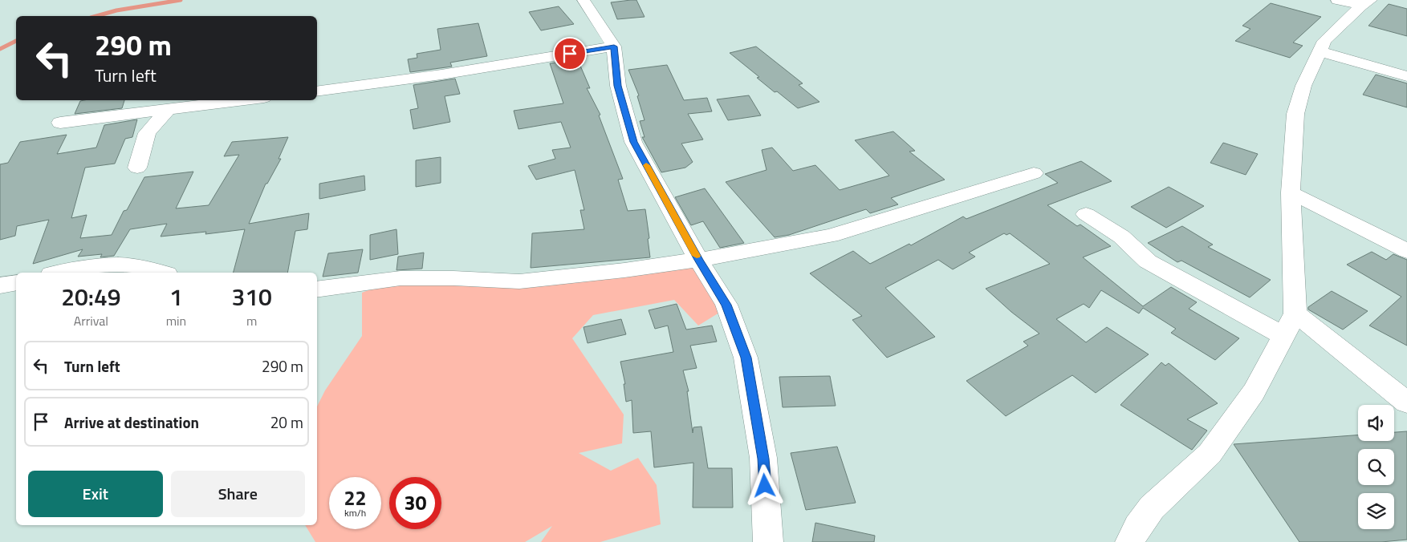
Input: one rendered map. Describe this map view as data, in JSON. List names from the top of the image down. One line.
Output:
{"page":{"turn":["290 m","Turn left"],"eta":["20:49","Arrival","1","min","310","m"],"list":[{"name":"Turn left","value":"290 m"},{"name":"Arrive at destination","value":"20 m"}],"buttons":["Exit","Share"],"speed":"22 km/h","limit":"30"}}
